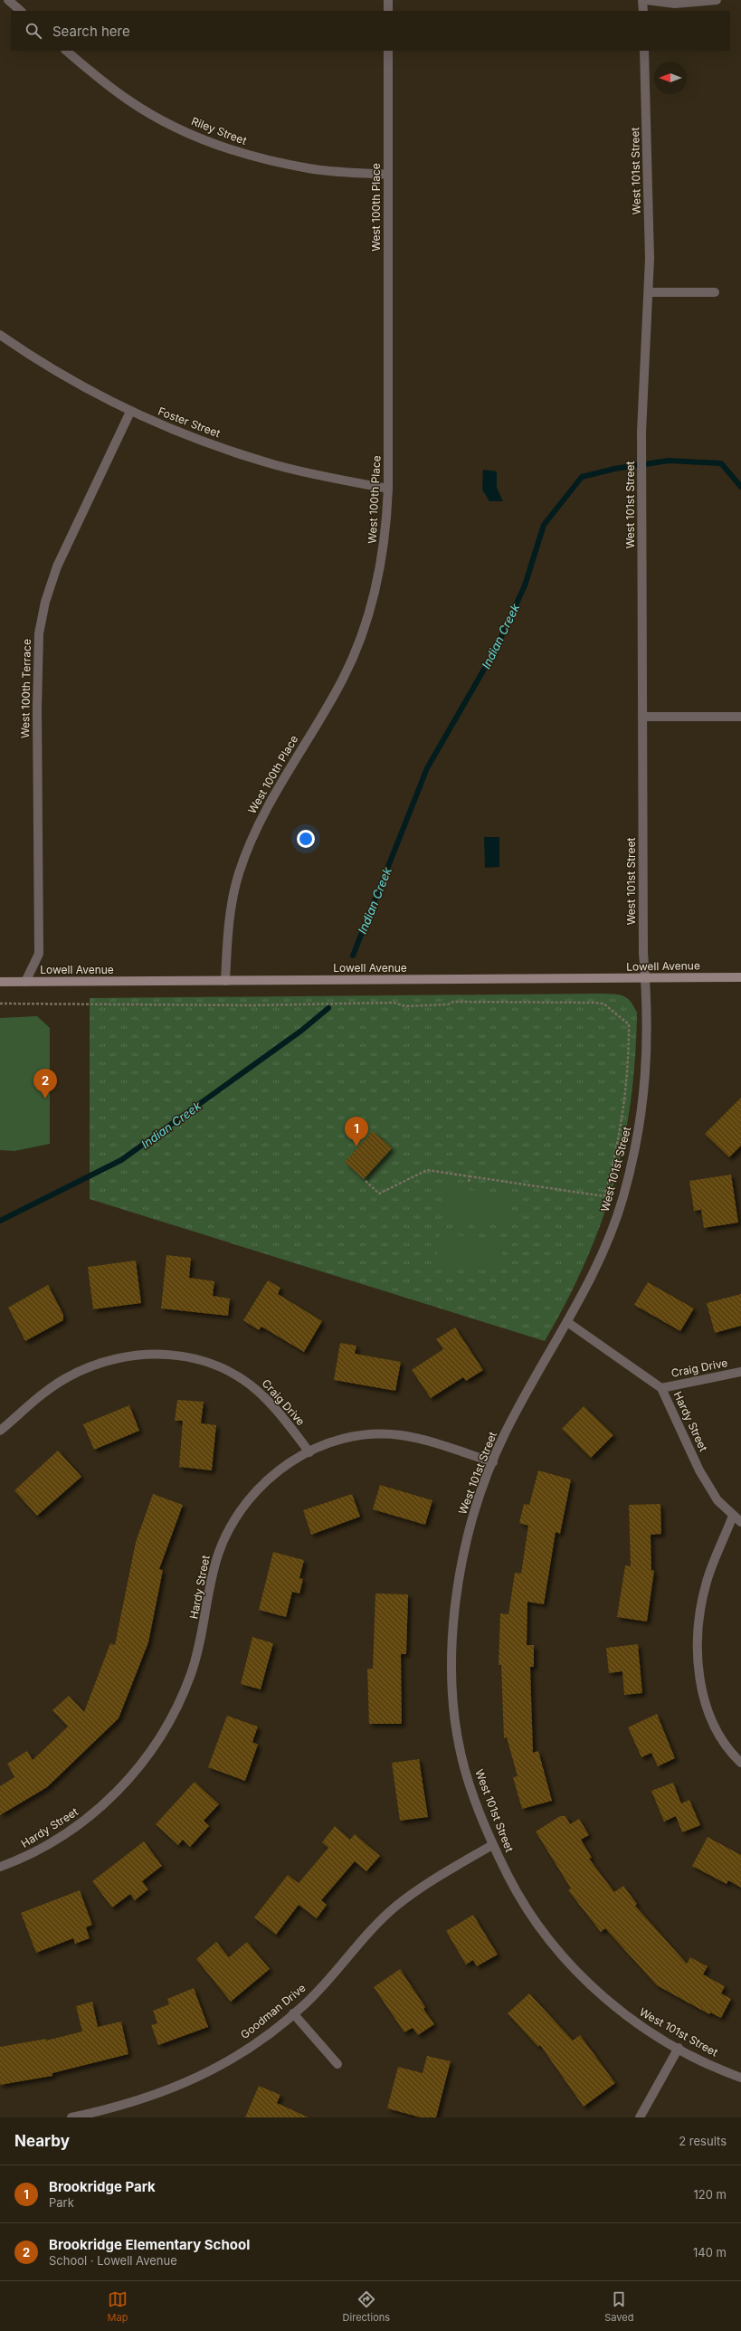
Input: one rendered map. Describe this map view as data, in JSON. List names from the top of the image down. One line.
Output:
{"streets":{"street":["Riley Street","West 101st Street","West 100th Place","Foster Street","West 100th Terrace","Lowell Avenue","Craig Drive","Hardy Street","Goodman Drive"]},"crossings":[["Riley Street","West 100th Place"],["West 101st Street","Lowell Avenue"],["West 101st Street","Hardy Street"],["West 101st Street","Goodman Drive"],["West 100th Place","Foster Street"],["West 100th Place","Lowell Avenue"],["Foster Street","West 100th Terrace"],["West 100th Terrace","Lowell Avenue"],["Craig Drive","Hardy Street"]],"water":["Indian Creek"],"north":"left","page":{"search":"Search here","pins":["2","1"],"heading":["Nearby","2 results"],"list":[{"mark":"1","name":"Brookridge Park","note":"Park","value":"120 m"},{"mark":"2","name":"Brookridge Elementary School","note":"School · Lowell Avenue","value":"140 m"}],"nav":["Map","Directions","Saved"]}}
